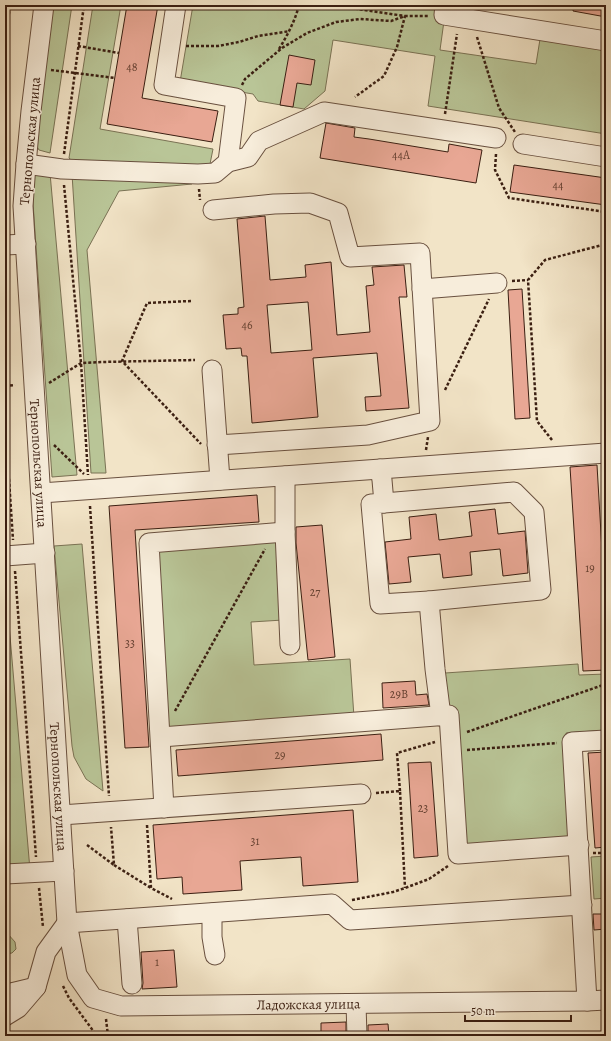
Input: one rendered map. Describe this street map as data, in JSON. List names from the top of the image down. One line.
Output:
{"streets":{"street":["Тернопольская улица","Ладожская улица"]},"crossings":[["Тернопольская улица","Ладожская улица"]],"house_numbers":["48","44А","44","46","19","27","33","29В","29","23","31","1"],"scale_bar":"50 m"}
